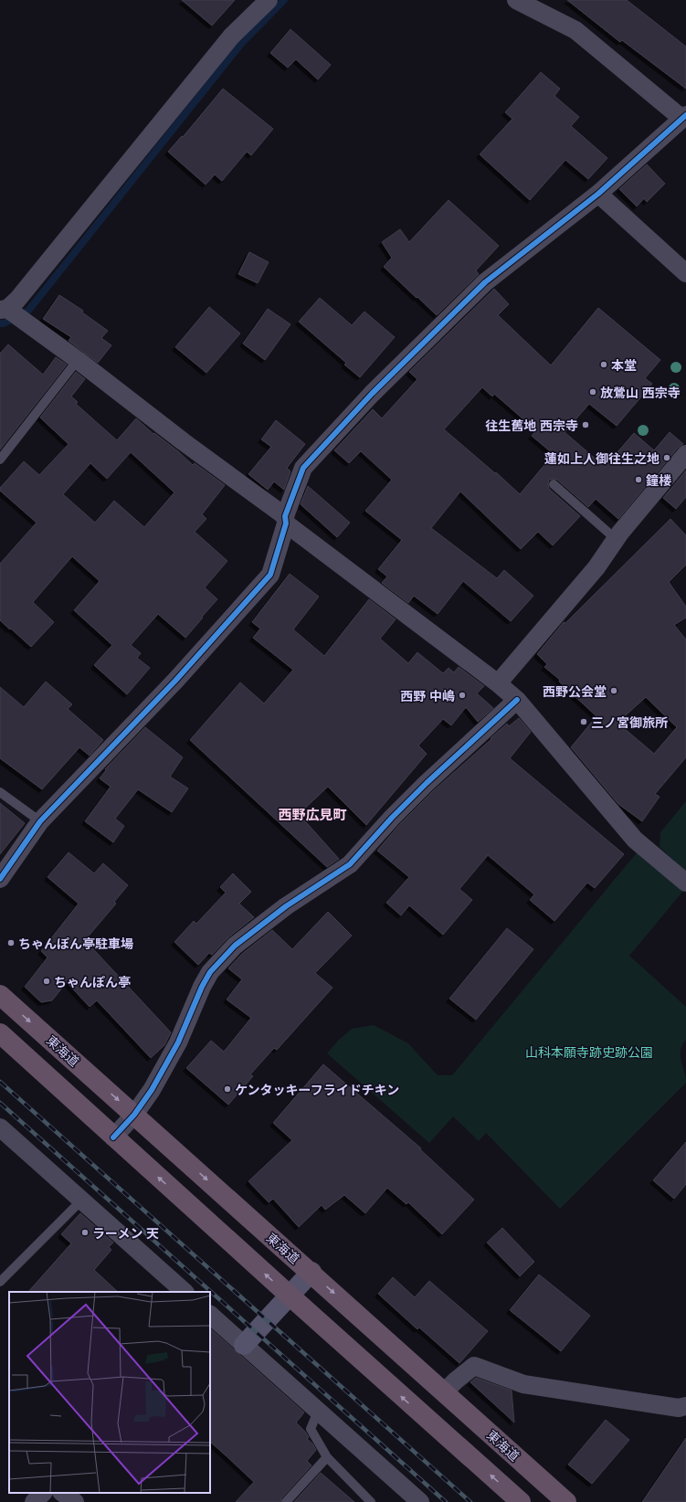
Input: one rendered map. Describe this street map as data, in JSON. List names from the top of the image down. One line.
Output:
{"streets":{"highway":["東海道"]},"districts":["西野広見町"],"parks":["山科本願寺跡史跡公園"],"places":["本堂","放鶯山 西宗寺","往生舊地 西宗寺","蓮如上人御往生之地","鐘楼","西野公会堂","西野 中嶋","三ノ宮御旅所","ちゃんぽん亭駐車場","ちゃんぽん亭","ケンタッキーフライドチキン","ラーメン 天"]}
